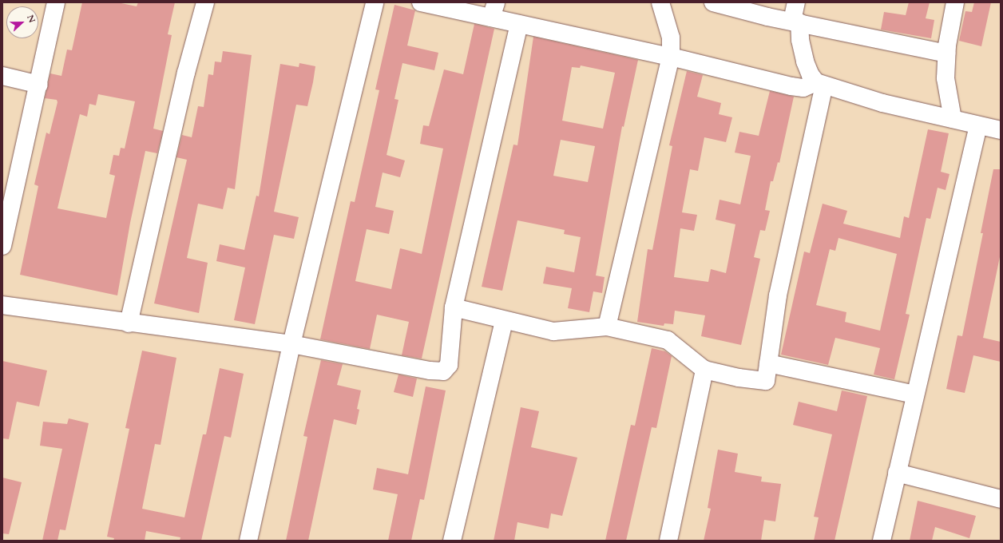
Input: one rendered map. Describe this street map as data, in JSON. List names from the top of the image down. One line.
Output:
{"north":"right"}
